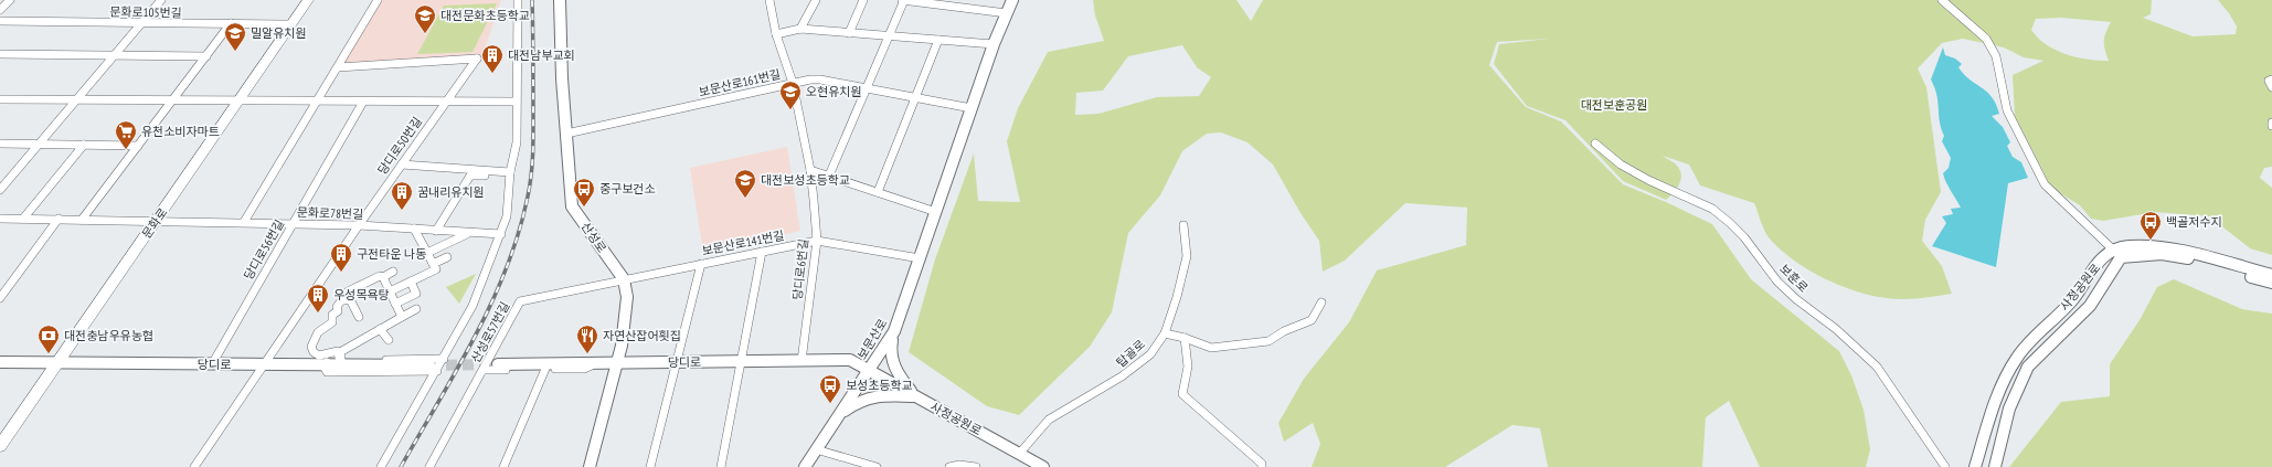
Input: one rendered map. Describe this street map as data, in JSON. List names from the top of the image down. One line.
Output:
{"streets":{"main road":["문화로","산성로","사정공원로","보문산로","당디로"],"street":["문화로105번길","보문산로161번길","당디로50번길","문화로78번길","보문산로141번길","당디로56번길","당디로6번길","보훈로","산성로57번길","탑골로"]},"crossings":[["문화로105번길","문화로"],["보문산로161번길","산성로"],["보문산로161번길","당디로6번길"],["보문산로161번길","보문산로"],["당디로50번길","문화로78번길"],["당디로50번길","당디로"],["문화로78번길","문화로"],["문화로78번길","당디로56번길"],["문화로","당디로"],["산성로","보문산로141번길"],["산성로","산성로57번길"],["보문산로141번길","당디로6번길"],["보문산로141번길","산성로57번길"],["보문산로141번길","보문산로"],["당디로56번길","당디로"],["당디로6번길","당디로"],["사정공원로","보문산로"],["사정공원로","탑골로"],["사정공원로","당디로"],["산성로57번길","당디로"],["보문산로","당디로"]],"parks":["대전보훈공원"],"places":{"school or university":["대전문화초등학교","밀알유치원","오현유치원","대전보성초등학교"],"building":["대전남부교회","꿈내리유치원","구전타운 나동","우성목욕탕"],"supermarket":["유천소비자마트"],"bus stop":["중구보건소","백골저수지","보성초등학교"],"bank":["대전충남우유농협"],"restaurant":["자연산잡어횟집"]}}
